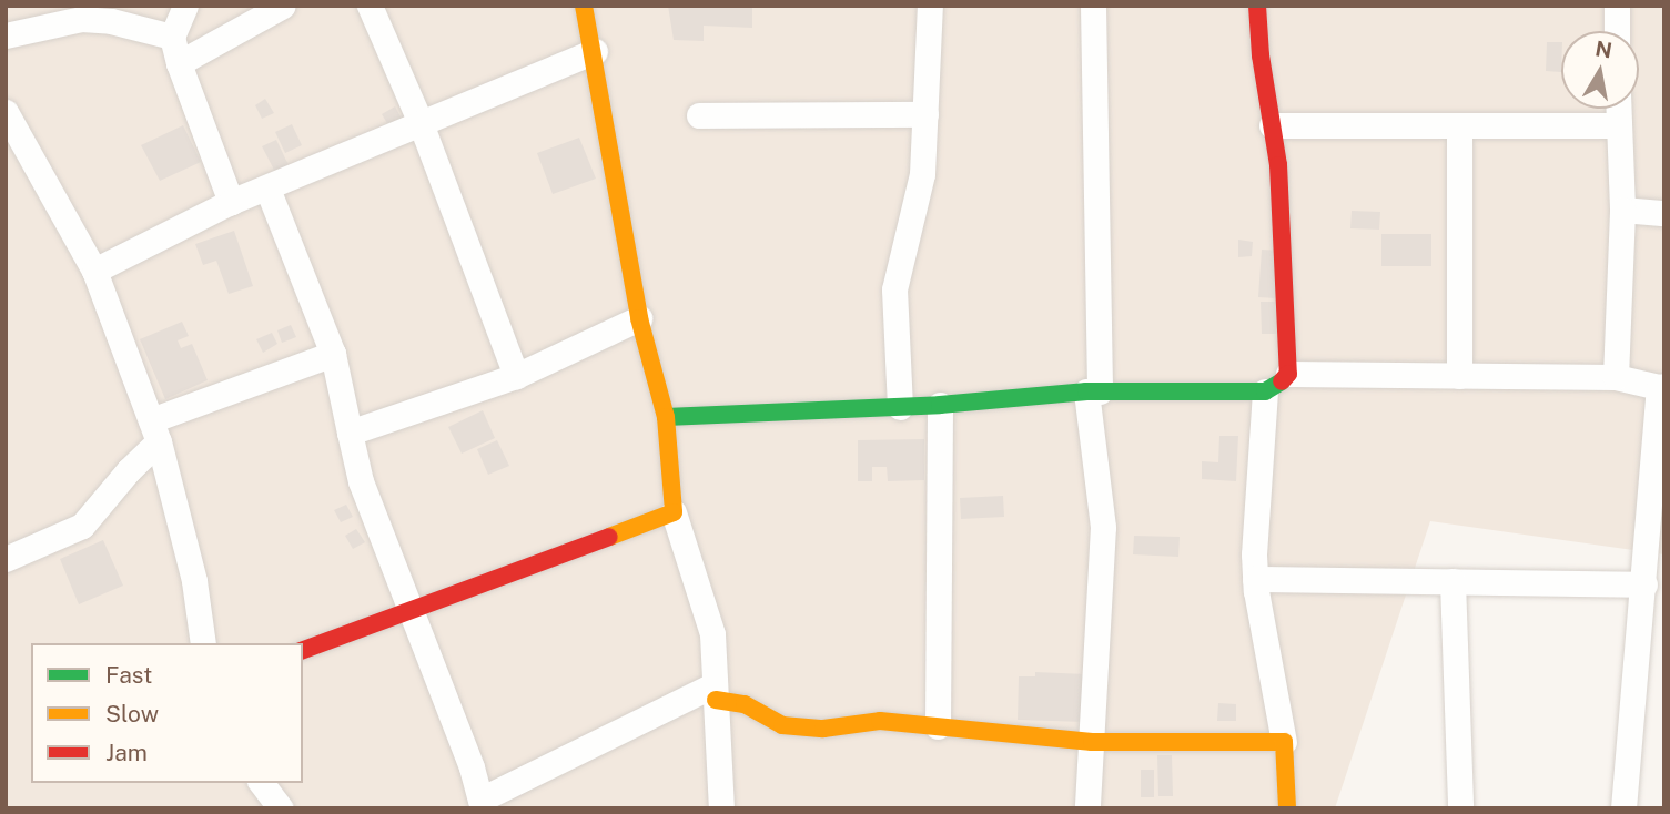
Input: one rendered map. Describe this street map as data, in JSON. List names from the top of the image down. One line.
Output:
{"legend":["Fast","Slow","Jam"],"north":"top"}
